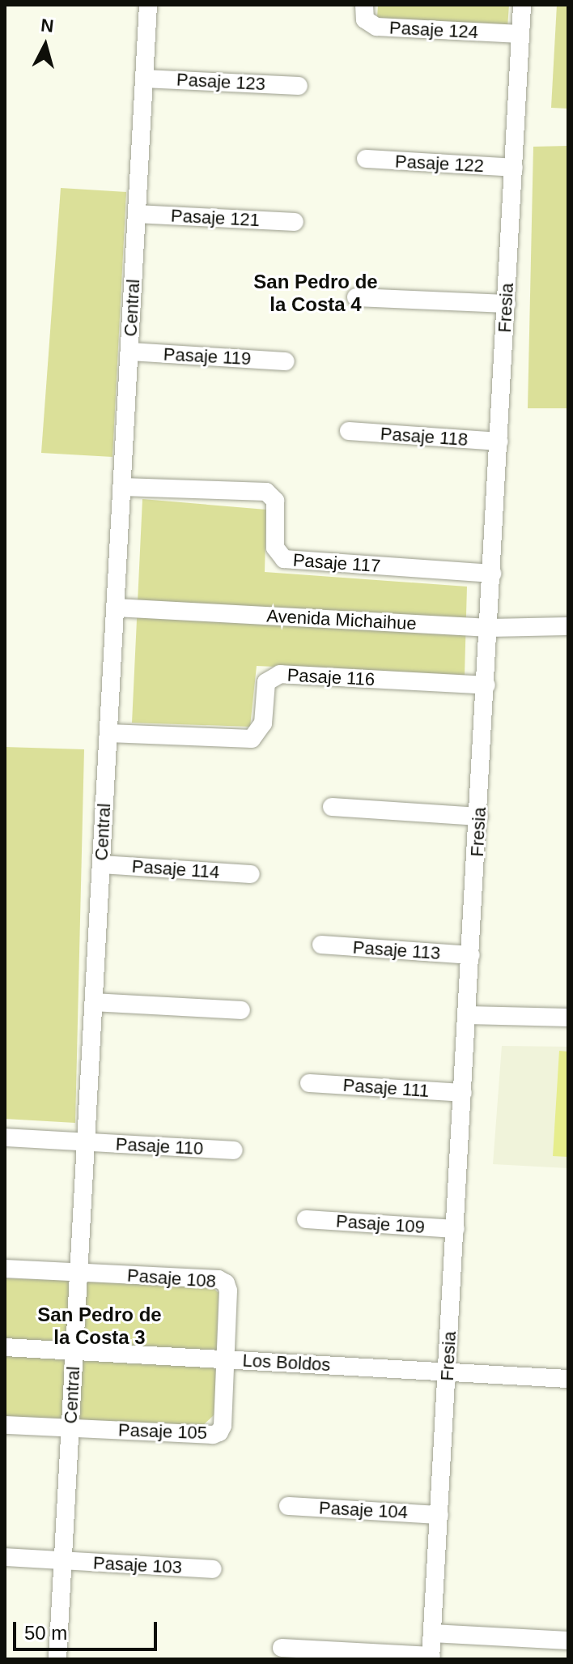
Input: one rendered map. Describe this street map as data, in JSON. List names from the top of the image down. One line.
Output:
{"streets":{"street":["Pasaje 124","Pasaje 123","Pasaje 122","Pasaje 121","Central","Fresia","Pasaje 119","Pasaje 118","Pasaje 117","Avenida Michaihue","Pasaje 116","Pasaje 114","Pasaje 113","Pasaje 111","Pasaje 110","Pasaje 109","Pasaje 108","Los Boldos","Pasaje 105","Pasaje 104","Pasaje 103"]},"crossings":[["Pasaje 124","Fresia"],["Pasaje 123","Central"],["Pasaje 122","Fresia"],["Pasaje 121","Central"],["Central","Pasaje 119"],["Central","Pasaje 117"],["Central","Avenida Michaihue"],["Central","Pasaje 116"],["Central","Pasaje 114"],["Central","Pasaje 110"],["Central","Pasaje 108"],["Central","Los Boldos"],["Central","Pasaje 105"],["Central","Pasaje 103"],["Fresia","Pasaje 118"],["Fresia","Pasaje 117"],["Fresia","Avenida Michaihue"],["Fresia","Pasaje 116"],["Fresia","Pasaje 113"],["Fresia","Pasaje 111"],["Fresia","Pasaje 109"],["Fresia","Los Boldos"],["Fresia","Pasaje 104"],["Pasaje 108","Los Boldos"],["Pasaje 108","Pasaje 105"],["Los Boldos","Pasaje 105"]],"districts":["San Pedro de la Costa 4","San Pedro de la Costa 3"],"scale_bar":"50 m","north":"top"}
